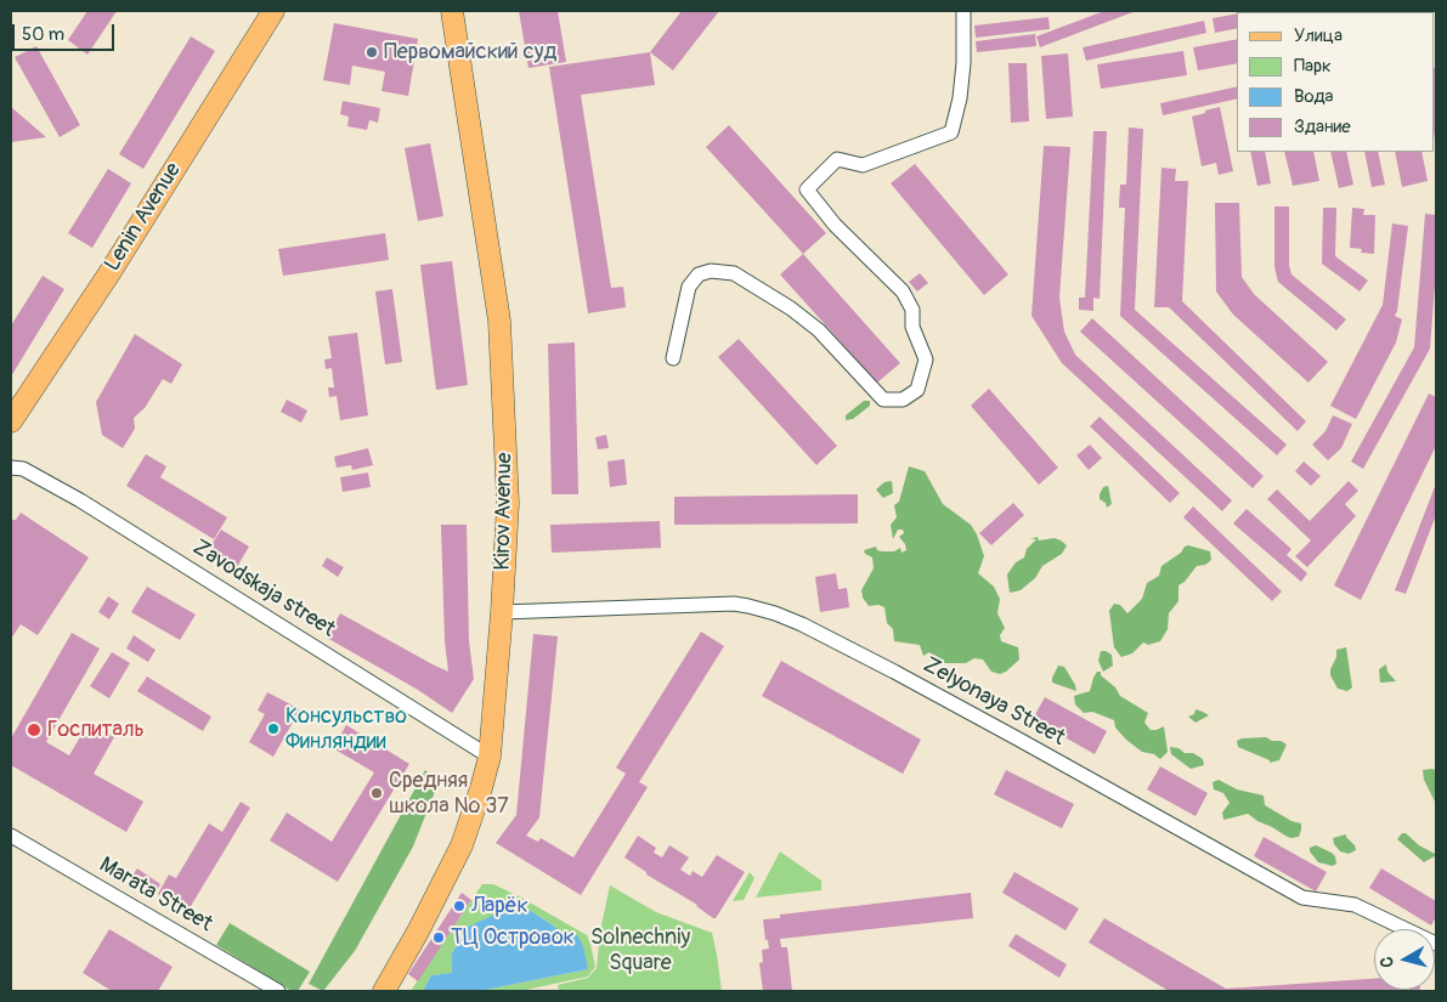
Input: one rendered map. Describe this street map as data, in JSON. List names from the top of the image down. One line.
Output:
{"streets":{"main road":["Lenin Avenue","Kirov Avenue"],"street":["Zavodskaja street","Zelyonaya Street","Marata Street"]},"crossings":[["Kirov Avenue","Zavodskaja street"],["Kirov Avenue","Zelyonaya Street"]],"parks":["Solnechniy Square"],"places":["Первомайский суд","Консульство Финляндии","Госпиталь","Средняя школа № 37","Ларёк","ТЦ Островок"],"legend":["Улица","Парк","Вода","Здание"],"scale_bar":"50 m","north":"left"}
